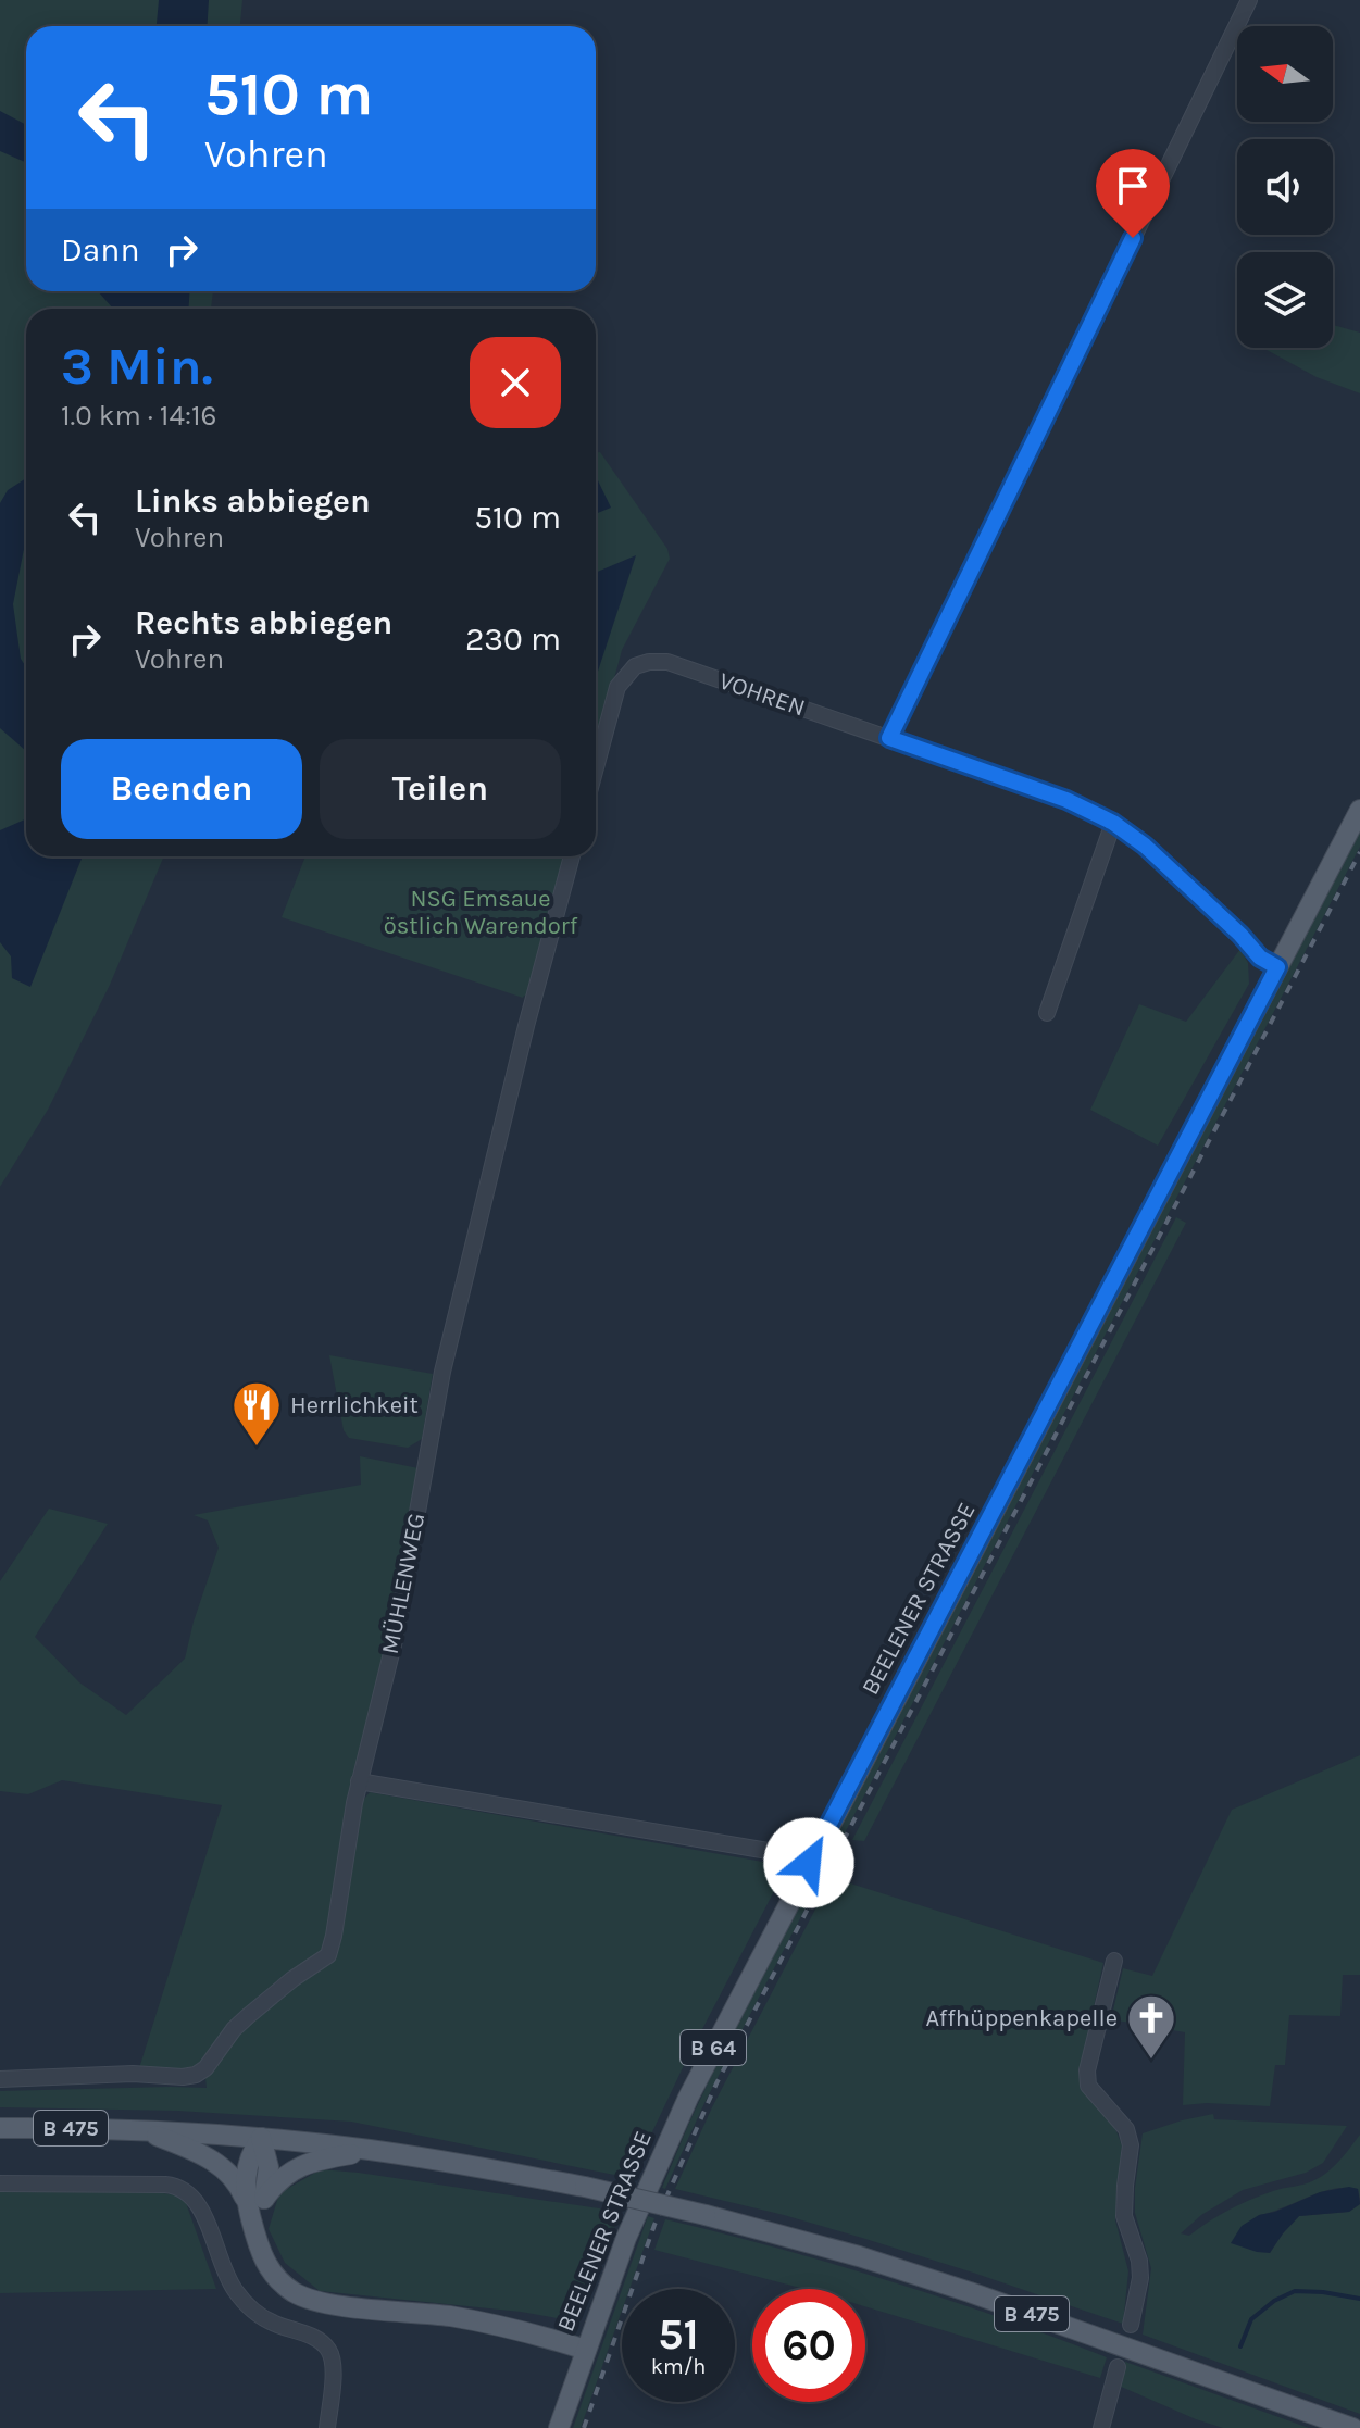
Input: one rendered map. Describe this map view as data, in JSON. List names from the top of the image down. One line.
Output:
{"streets":{"main road":["BEELENER STRASSE","B 64","B 475"],"street":["VOHREN","MÜHLENWEG"]},"crossings":[["VOHREN","BEELENER STRASSE"]],"parks":["NSG Emsaue östlich Warendorf"],"places":{"restaurant":["Herrlichkeit"],"church":["Affhüppenkapelle"]},"north":"left","page":{"turn":["510 m","Vohren"],"then":"Dann","heading":["3 Min.","1.0 km · 14:16"],"list":[{"name":"Links abbiegen","note":"Vohren","value":"510 m"},{"name":"Rechts abbiegen","note":"Vohren","value":"230 m"}],"buttons":["Beenden","Teilen"],"speed":"51 km/h","limit":"60"}}
